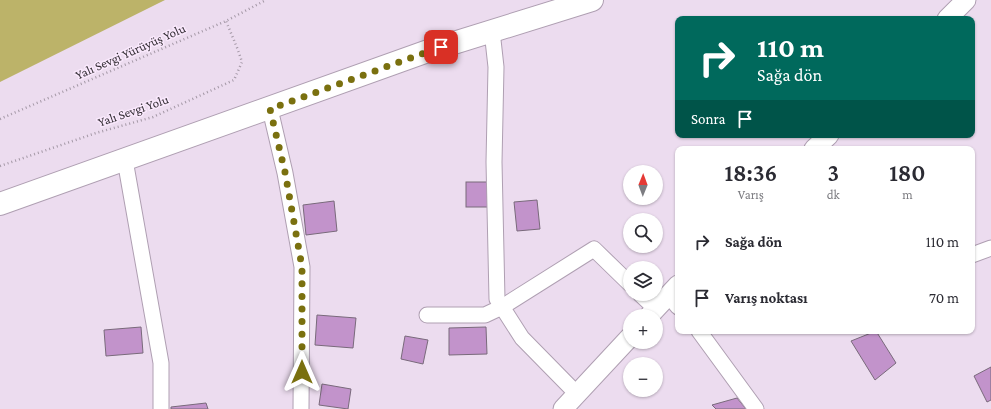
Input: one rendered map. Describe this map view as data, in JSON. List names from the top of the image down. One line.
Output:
{"streets":{"path":["Yalı Sevgi Yürüyüş Yolu","Yalı Sevgi Yolu"]},"crossings":[["Yalı Sevgi Yürüyüş Yolu","Yalı Sevgi Yolu"]],"north":"top","page":{"turn":["110 m","Sağa dön"],"then":"Sonra","eta":["18:36","Varış","3","dk","180","m"],"map_buttons":["+","−"],"list":[{"name":"Sağa dön","value":"110 m"},{"name":"Varış noktası","value":"70 m"}]}}
